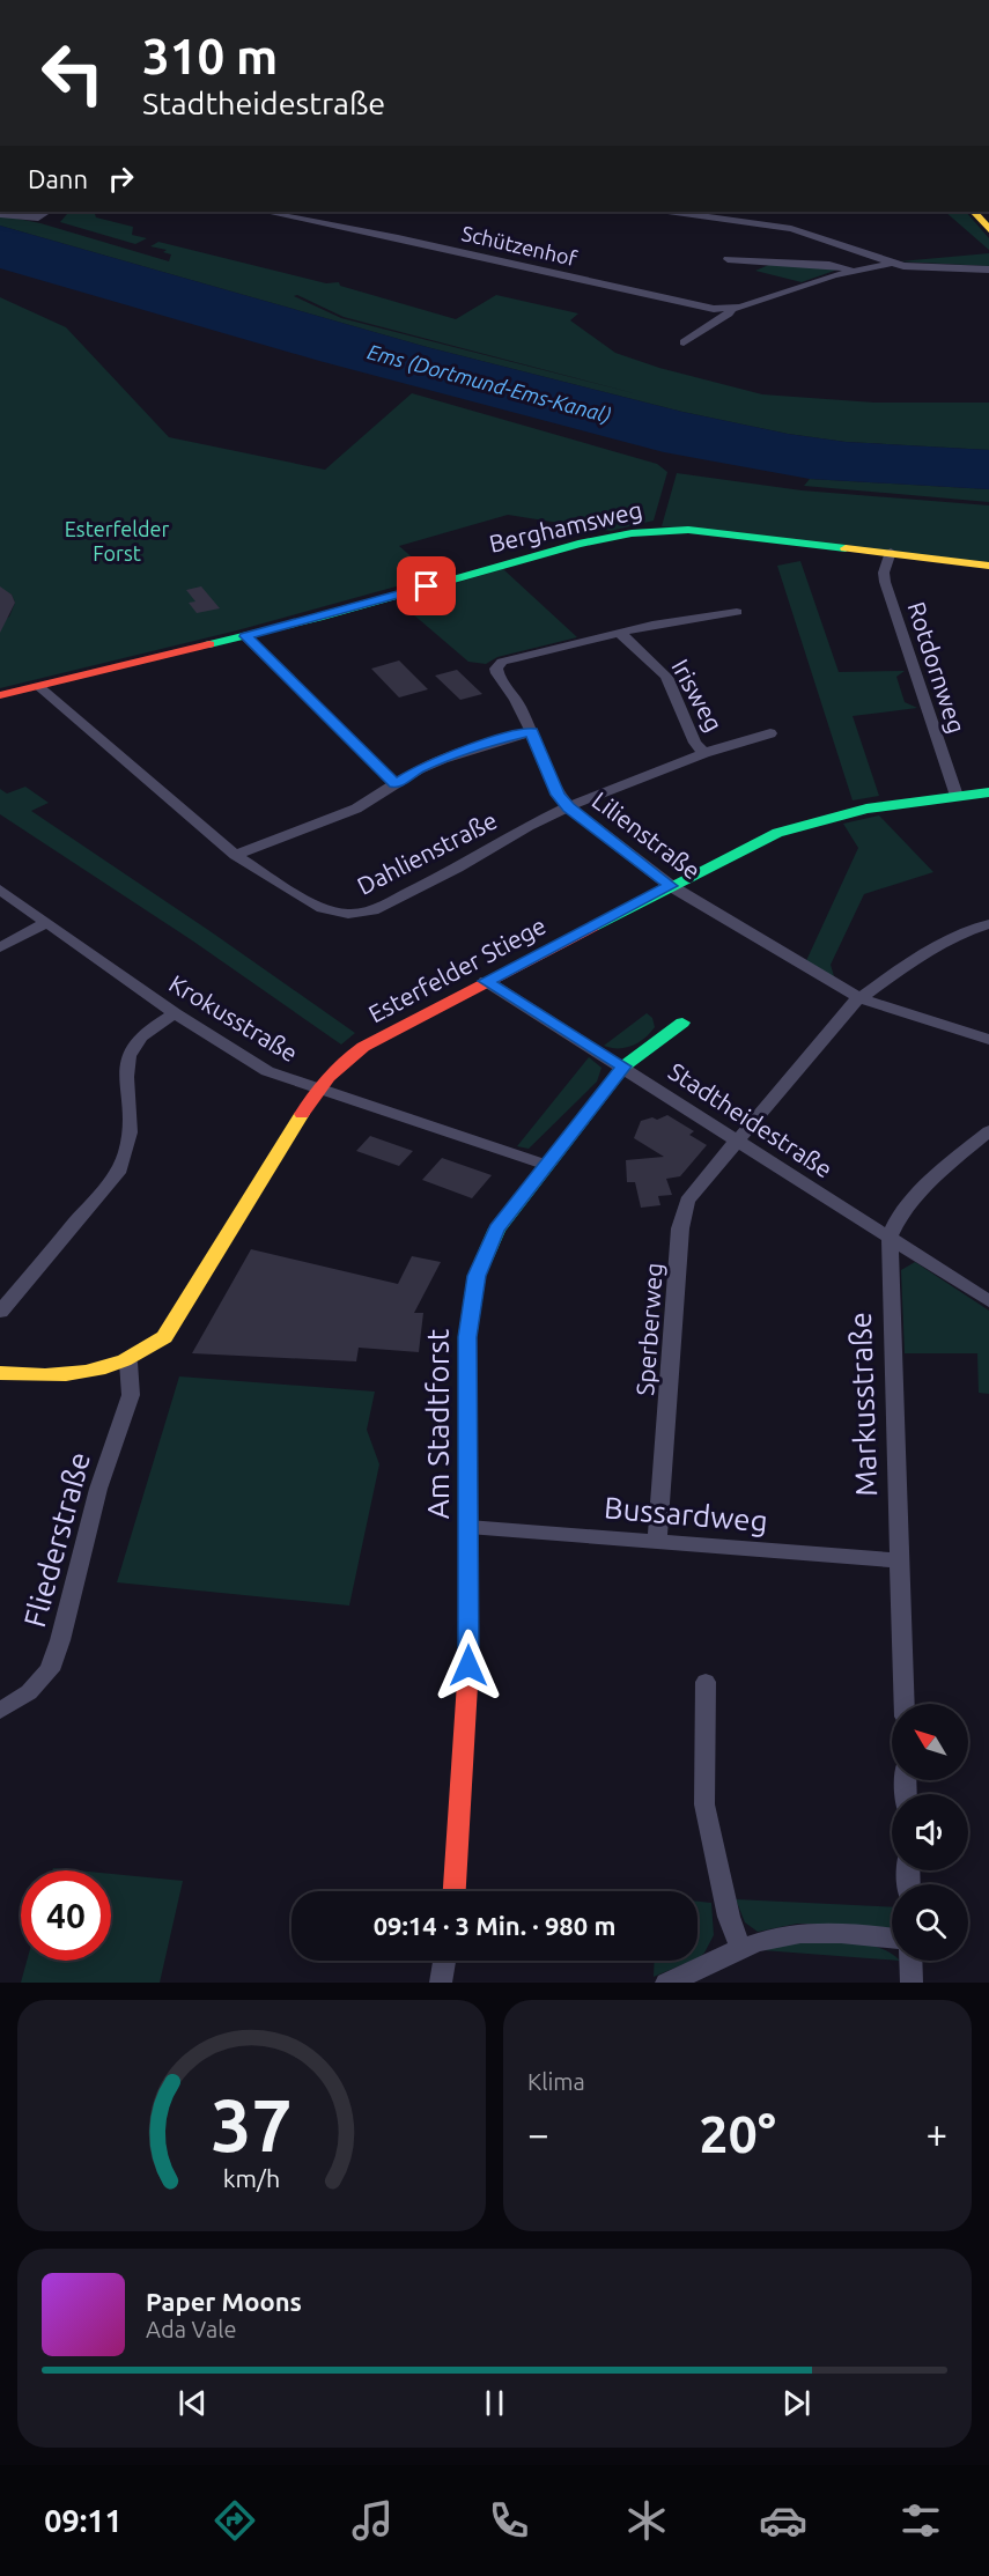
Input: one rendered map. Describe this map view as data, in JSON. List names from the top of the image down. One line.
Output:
{"streets":{"main road":["Berghamsweg","Esterfelder Stiege","Am Stadtforst"],"street":["Schützenhof","Rotdornweg","Irisweg","Lilienstraße","Dahlienstraße","Krokusstraße","Stadtheidestraße","Sperberweg","Markusstraße","Bussardweg","Fliederstraße"]},"crossings":[["Berghamsweg","Rotdornweg"],["Berghamsweg","Dahlienstraße"],["Rotdornweg","Esterfelder Stiege"],["Irisweg","Lilienstraße"],["Irisweg","Dahlienstraße"],["Lilienstraße","Dahlienstraße"],["Lilienstraße","Esterfelder Stiege"],["Lilienstraße","Sperberweg"],["Esterfelder Stiege","Krokusstraße"],["Esterfelder Stiege","Stadtheidestraße"],["Esterfelder Stiege","Fliederstraße"],["Krokusstraße","Am Stadtforst"],["Stadtheidestraße","Sperberweg"],["Stadtheidestraße","Markusstraße"],["Stadtheidestraße","Am Stadtforst"],["Sperberweg","Bussardweg"],["Markusstraße","Bussardweg"],["Am Stadtforst","Bussardweg"]],"water":["Ems (Dortmund-Ems-Kanal)"],"parks":["Esterfelder Forst"],"north":"top left","page":{"turn":["310 m","Stadtheidestraße"],"then":"Dann","limit":"40","trip":"09:14 · 3 Min. · 980 m","tile":"Klima","heat":["−","20°","+"],"song":["Paper Moons","Ada Vale"],"tabs":"09:11","gauge":["37","km/h"]}}
